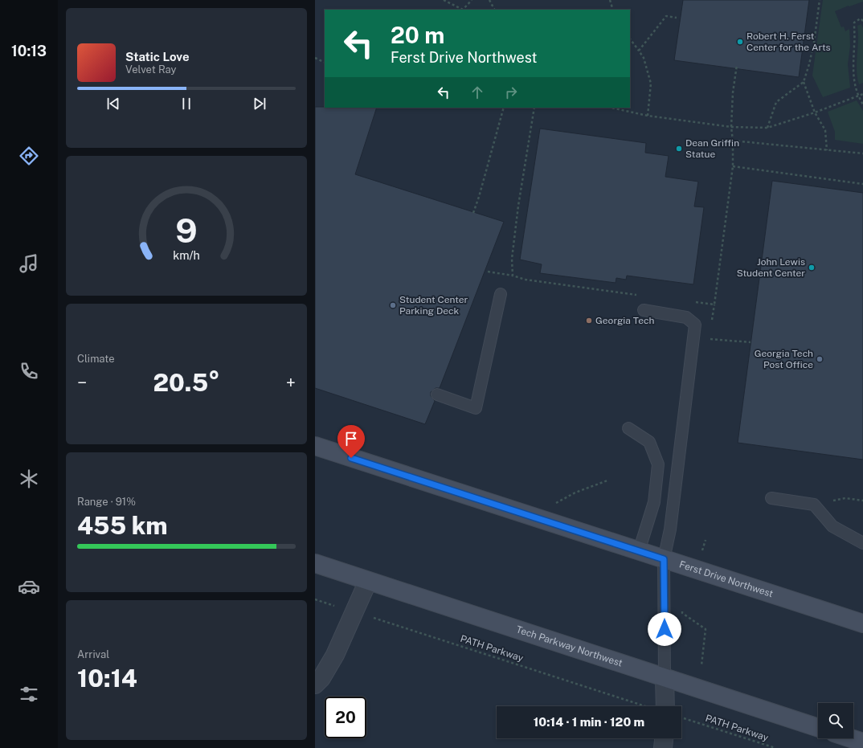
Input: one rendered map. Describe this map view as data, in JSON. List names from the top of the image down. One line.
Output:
{"streets":{"street":["Ferst Drive Northwest","Tech Parkway Northwest"],"path":["PATH Parkway"]},"places":["Robert H. Ferst Center for the Arts","Dean Griffin Statue","John Lewis Student Center","Student Center Parking Deck","Georgia Tech","Georgia Tech Post Office"],"page":{"tabs":"10:13","turn":["20 m","Ferst Drive Northwest"],"song":["Static Love","Velvet Ray"],"tile":["Climate",["Range · 91%","455 km"],["Arrival","10:14"]],"heat":["−","20.5°","+"],"limit":"20","trip":"10:14 · 1 min · 120 m","gauge":["9","km/h"]}}
